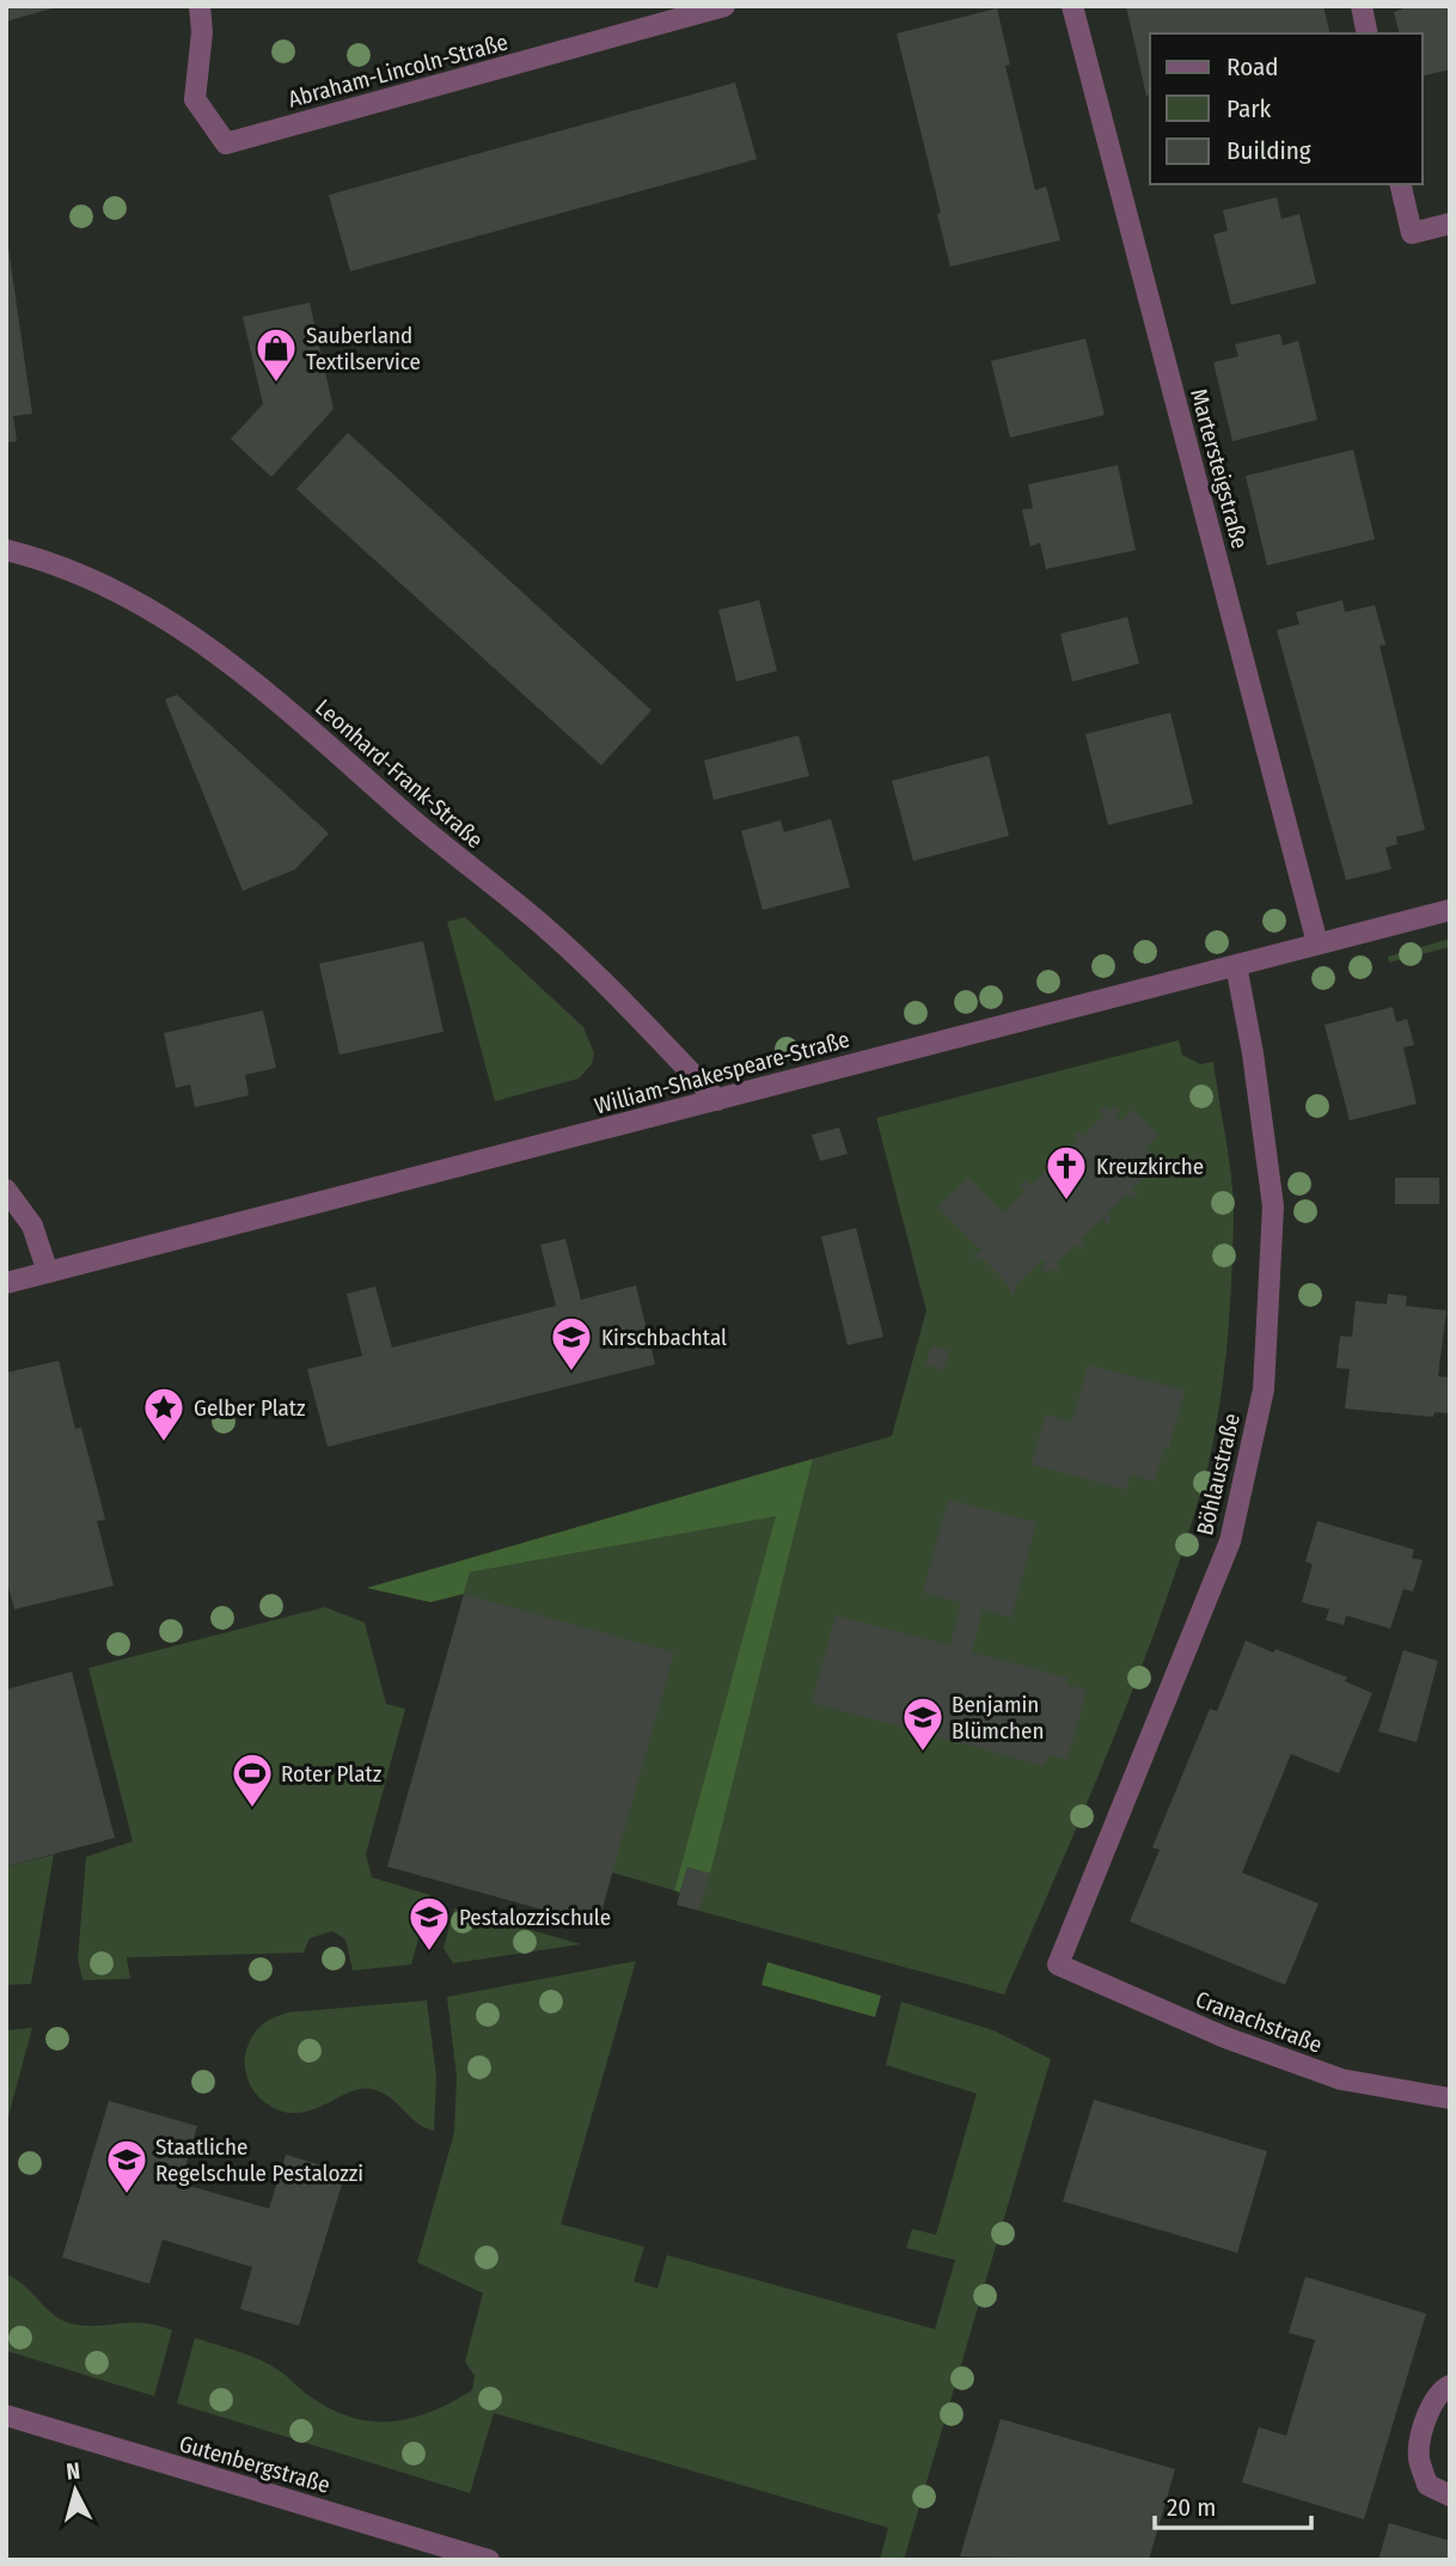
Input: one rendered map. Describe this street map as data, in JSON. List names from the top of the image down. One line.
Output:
{"streets":{"street":["Abraham-Lincoln-Straße","Martersteigstraße","Leonhard-Frank-Straße","William-Shakespeare-Straße","Böhlaustraße","Cranachstraße","Gutenbergstraße"]},"crossings":[["Martersteigstraße","William-Shakespeare-Straße"],["Leonhard-Frank-Straße","William-Shakespeare-Straße"],["William-Shakespeare-Straße","Böhlaustraße"],["Böhlaustraße","Cranachstraße"]],"places":{"shop":["Sauberland Textilservice"],"church":["Kreuzkirche"],"school or university":["Kirschbachtal","Benjamin Blümchen","Pestalozzischule","Staatliche Regelschule Pestalozzi"],"place":["Gelber Platz"],"sports":["Roter Platz"]},"legend":["Road","Park","Building"],"scale_bar":"20 m","north":"top"}
